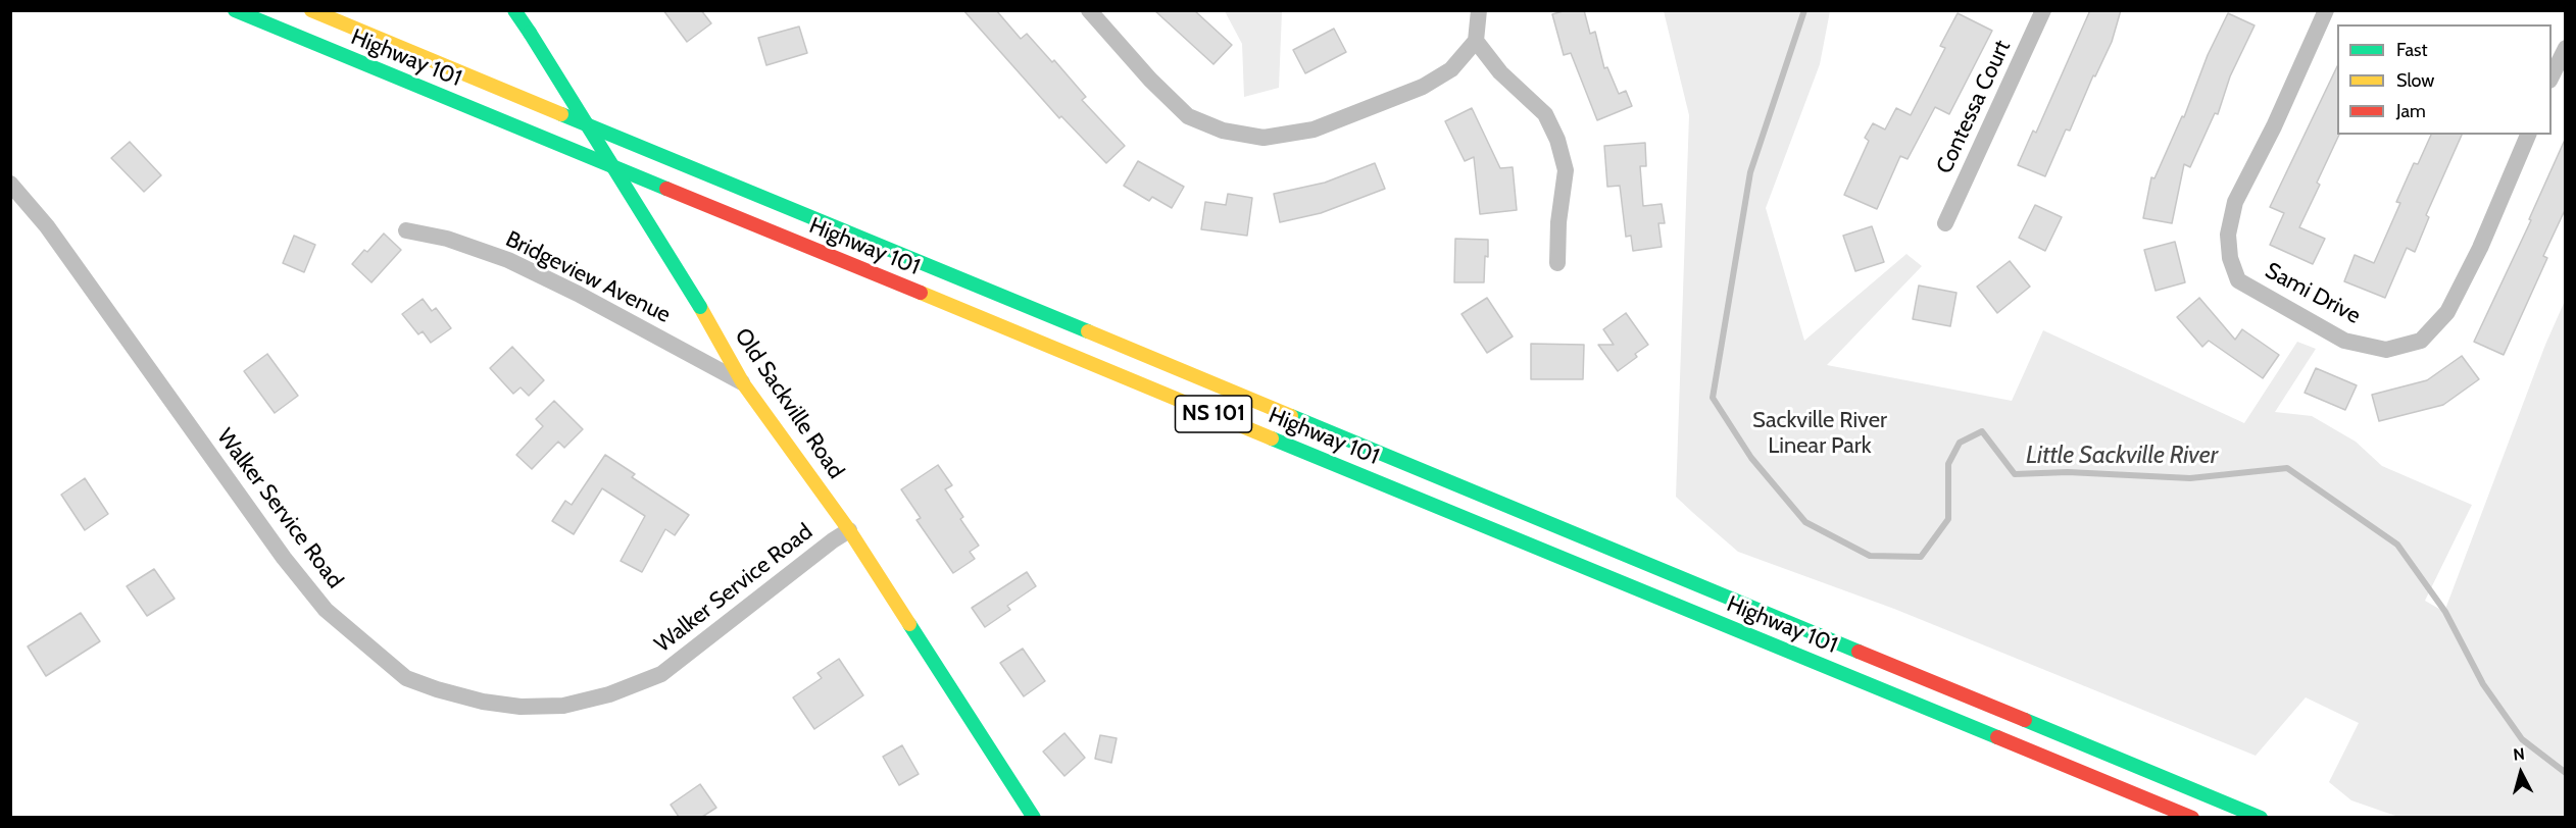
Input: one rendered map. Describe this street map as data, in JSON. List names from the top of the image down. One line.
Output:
{"streets":{"main road":["Highway 101","Old Sackville Road","NS 101"],"street":["Contessa Court","Bridgeview Avenue","Sami Drive","Walker Service Road"]},"crossings":[["Bridgeview Avenue","Old Sackville Road"],["Old Sackville Road","Walker Service Road"]],"water":["Little Sackville River"],"parks":["Sackville River Linear Park"],"legend":["Fast","Slow","Jam"],"north":"top"}
